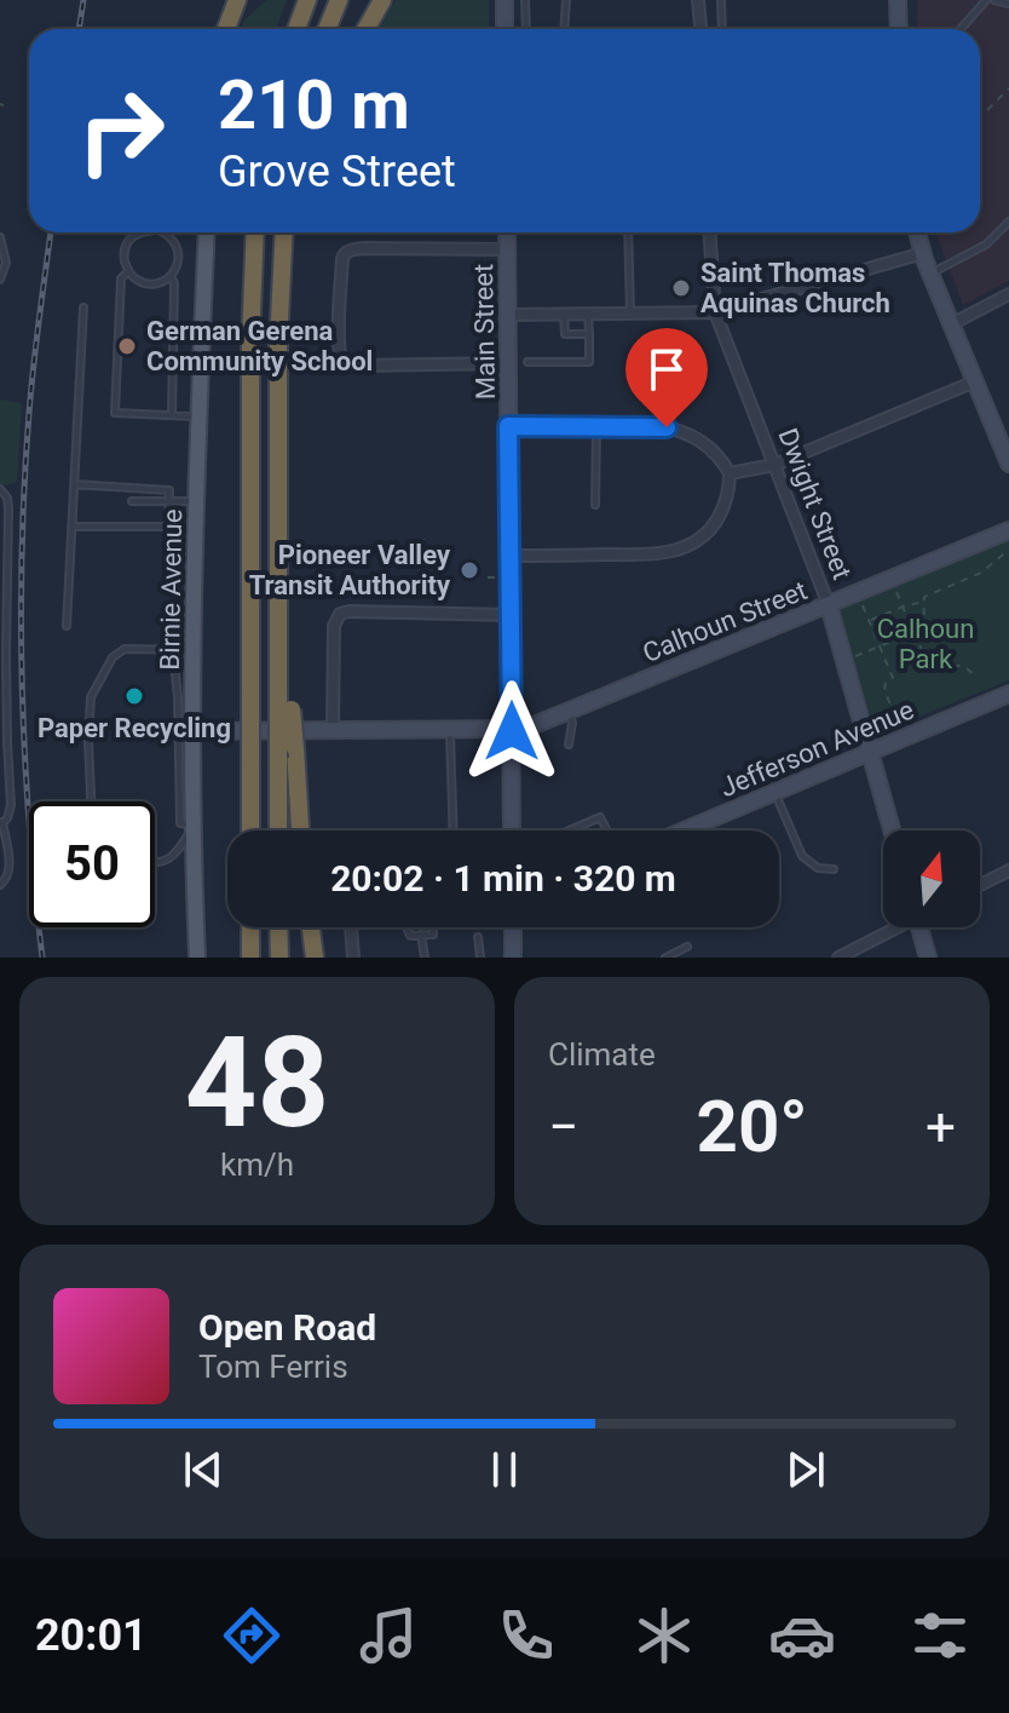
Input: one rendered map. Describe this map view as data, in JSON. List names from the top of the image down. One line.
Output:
{"streets":{"main road":["Main Street","Dwight Street","Birnie Avenue","Calhoun Street","Jefferson Avenue"]},"crossings":[["Main Street","Calhoun Street"],["Dwight Street","Calhoun Street"],["Dwight Street","Jefferson Avenue"],["Birnie Avenue","Calhoun Street"]],"parks":["Calhoun Park"],"places":["Saint Thomas Aquinas Church","German Gerena Community School","Pioneer Valley Transit Authority","Paper Recycling"],"north":"top","page":{"turn":["210 m","Grove Street"],"limit":"50","trip":"20:02 · 1 min · 320 m","tile":[["48","km/h"],"Climate"],"heat":["−","20°","+"],"song":["Open Road","Tom Ferris"],"tabs":"20:01"}}
